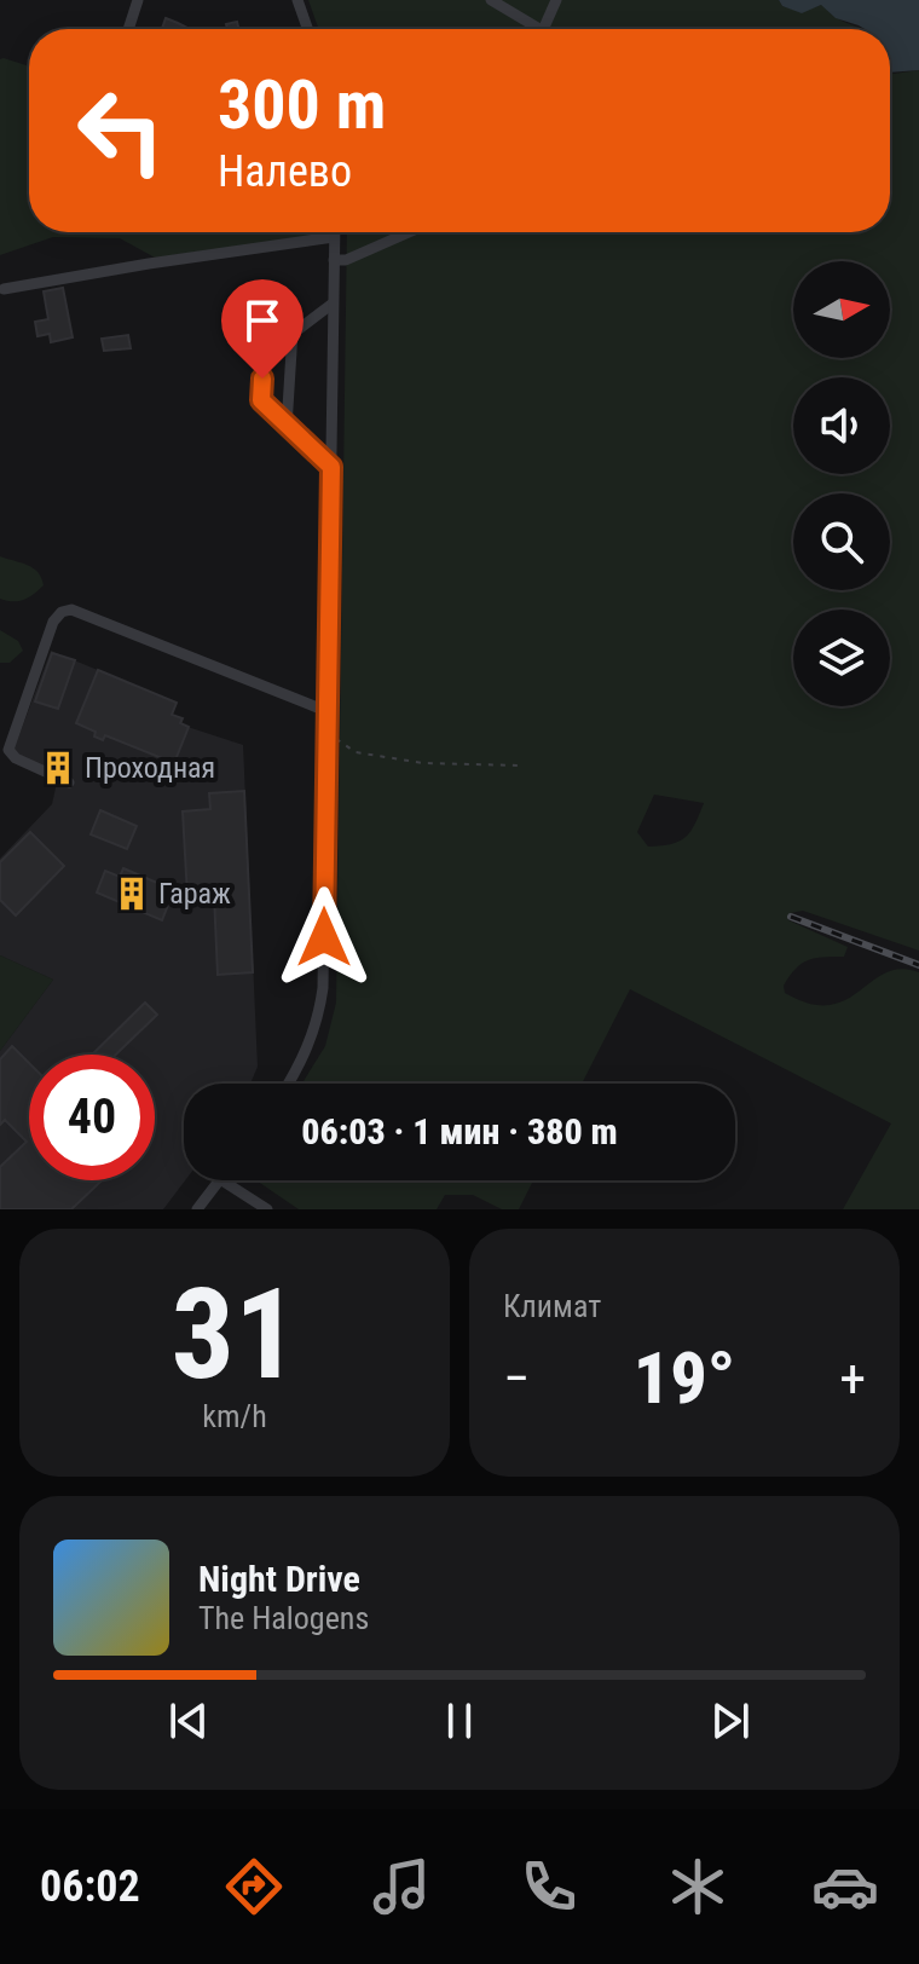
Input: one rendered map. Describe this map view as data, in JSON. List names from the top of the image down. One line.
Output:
{"places":{"building":["Проходная","Гараж"]},"north":"right","page":{"turn":["300 m","Налево"],"limit":"40","trip":"06:03 · 1 мин · 380 m","tile":[["31","km/h"],"Климат"],"heat":["−","19°","+"],"song":["Night Drive","The Halogens"],"tabs":"06:02"}}
